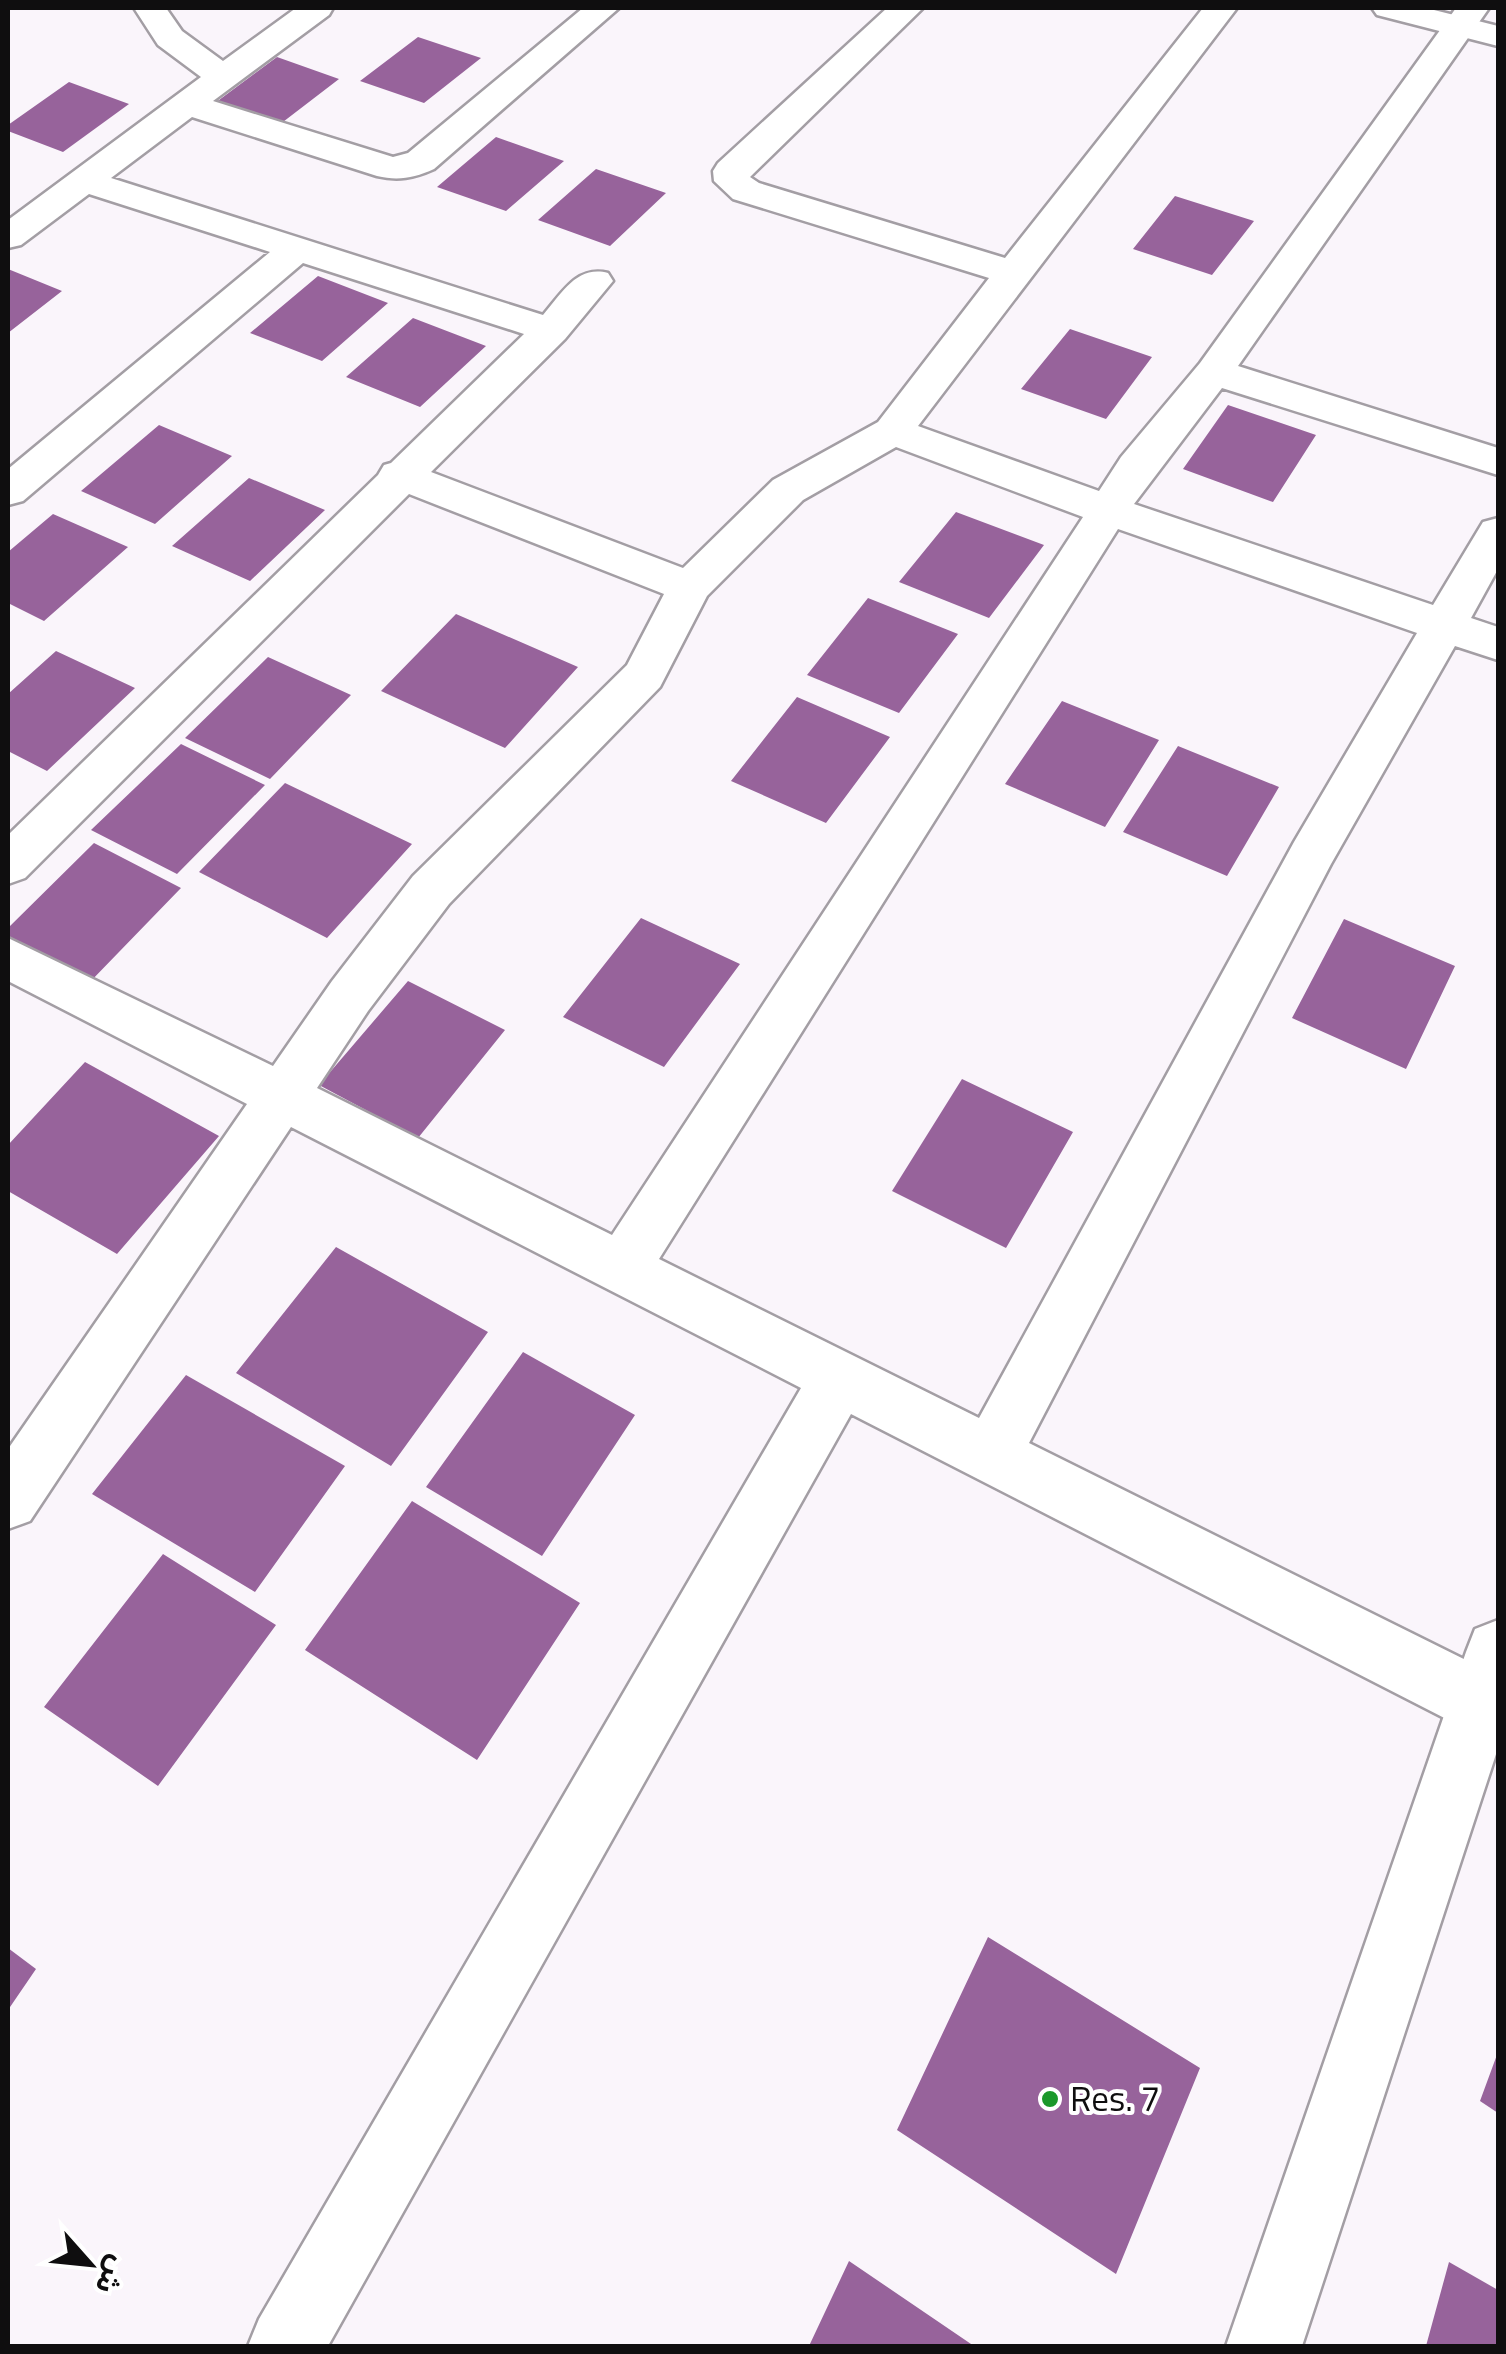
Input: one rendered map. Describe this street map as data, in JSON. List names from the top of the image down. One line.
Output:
{"places":["Res. 7"],"north":"bottom right"}
